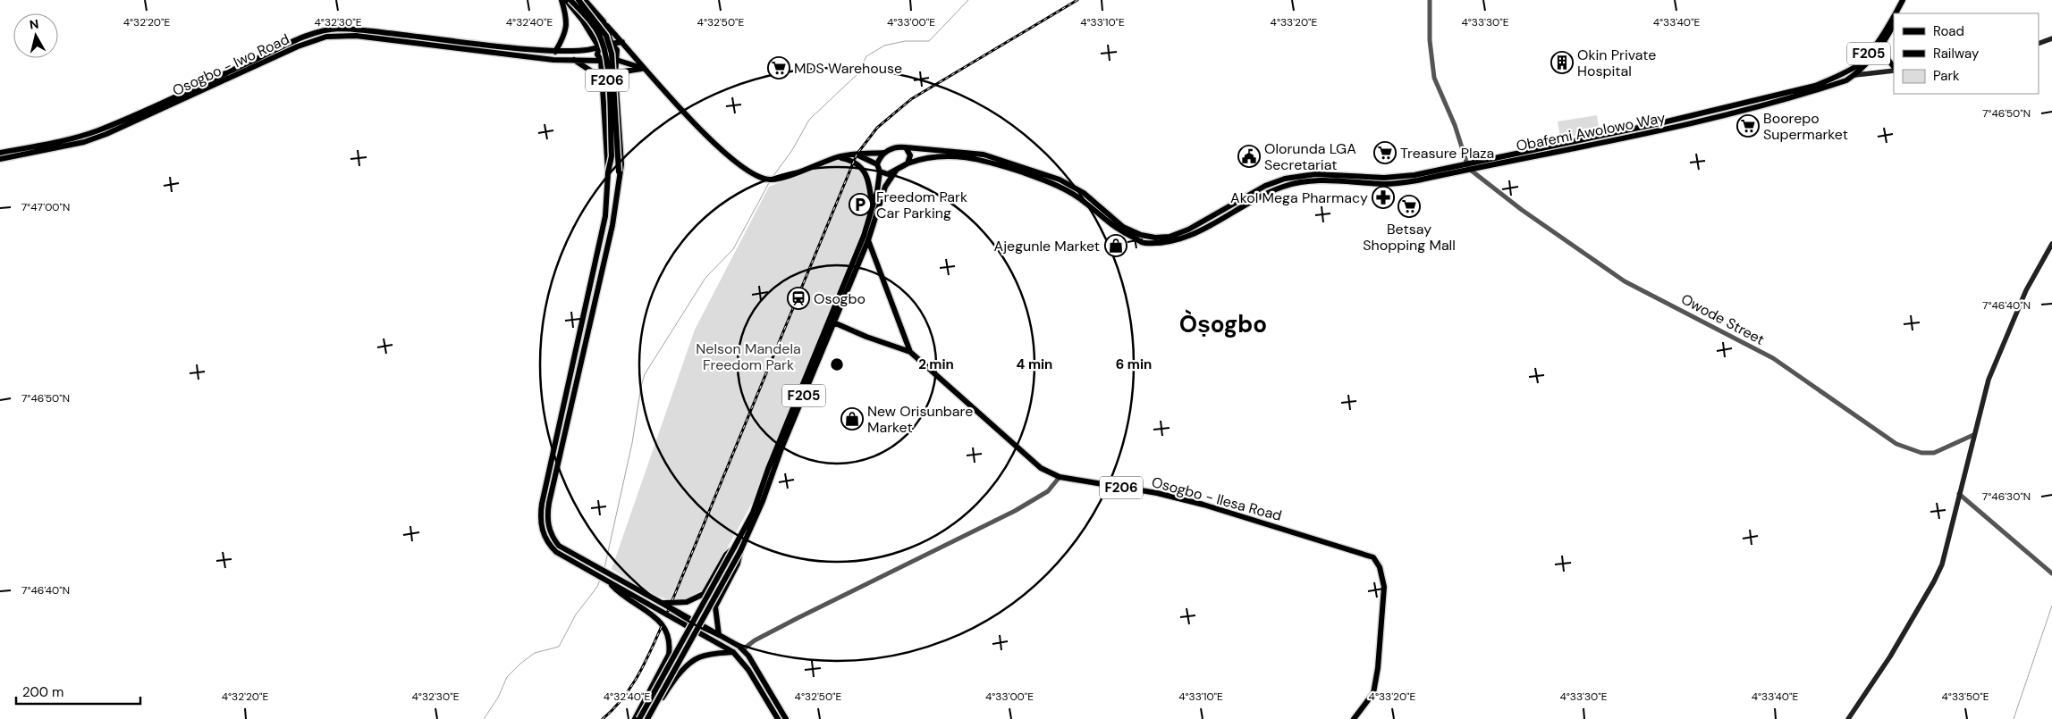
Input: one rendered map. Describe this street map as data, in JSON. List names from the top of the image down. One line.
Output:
{"streets":{"main road":["F205","Osogbo - Iwo Road","F206","Obafemi Awolowo Way","Osogbo - Ilesa Road"],"street":["Owode Street"]},"crossings":[["F205","F206"],["F205","Obafemi Awolowo Way"],["F205","Osogbo - Ilesa Road"],["F206","Obafemi Awolowo Way"],["F206","Osogbo - Ilesa Road"],["Obafemi Awolowo Way","Owode Street"]],"districts":["Òṣogbo"],"parks":["Nelson Mandela Freedom Park"],"places":{"building":["Okin Private Hospital"],"supermarket":["MDS Warehouse","Boorepo Supermarket","Treasure Plaza","Betsay Shopping Mall"],"public building":["Olorunda LGA Secretariat"],"pharmacy":["Akol Mega Pharmacy"],"parking":["Freedom Park Car Parking"],"shop":["Ajegunle Market","New Orisunbare Market"],"station":["Osogbo"]},"legend":["Road","Railway","Park"],"scale_bar":"200 m","north":"top","coordinates":["4°32'20\"E","4°32'30\"E","4°32'40\"E","4°32'50\"E","4°33'00\"E","4°33'10\"E","4°33'20\"E","4°33'30\"E","4°33'40\"E","7°46'50\"N","7°47'00\"N","7°46'40\"N","7°46'30\"N","4°33'50\"E"],"rings":["2 min","4 min","6 min"]}
